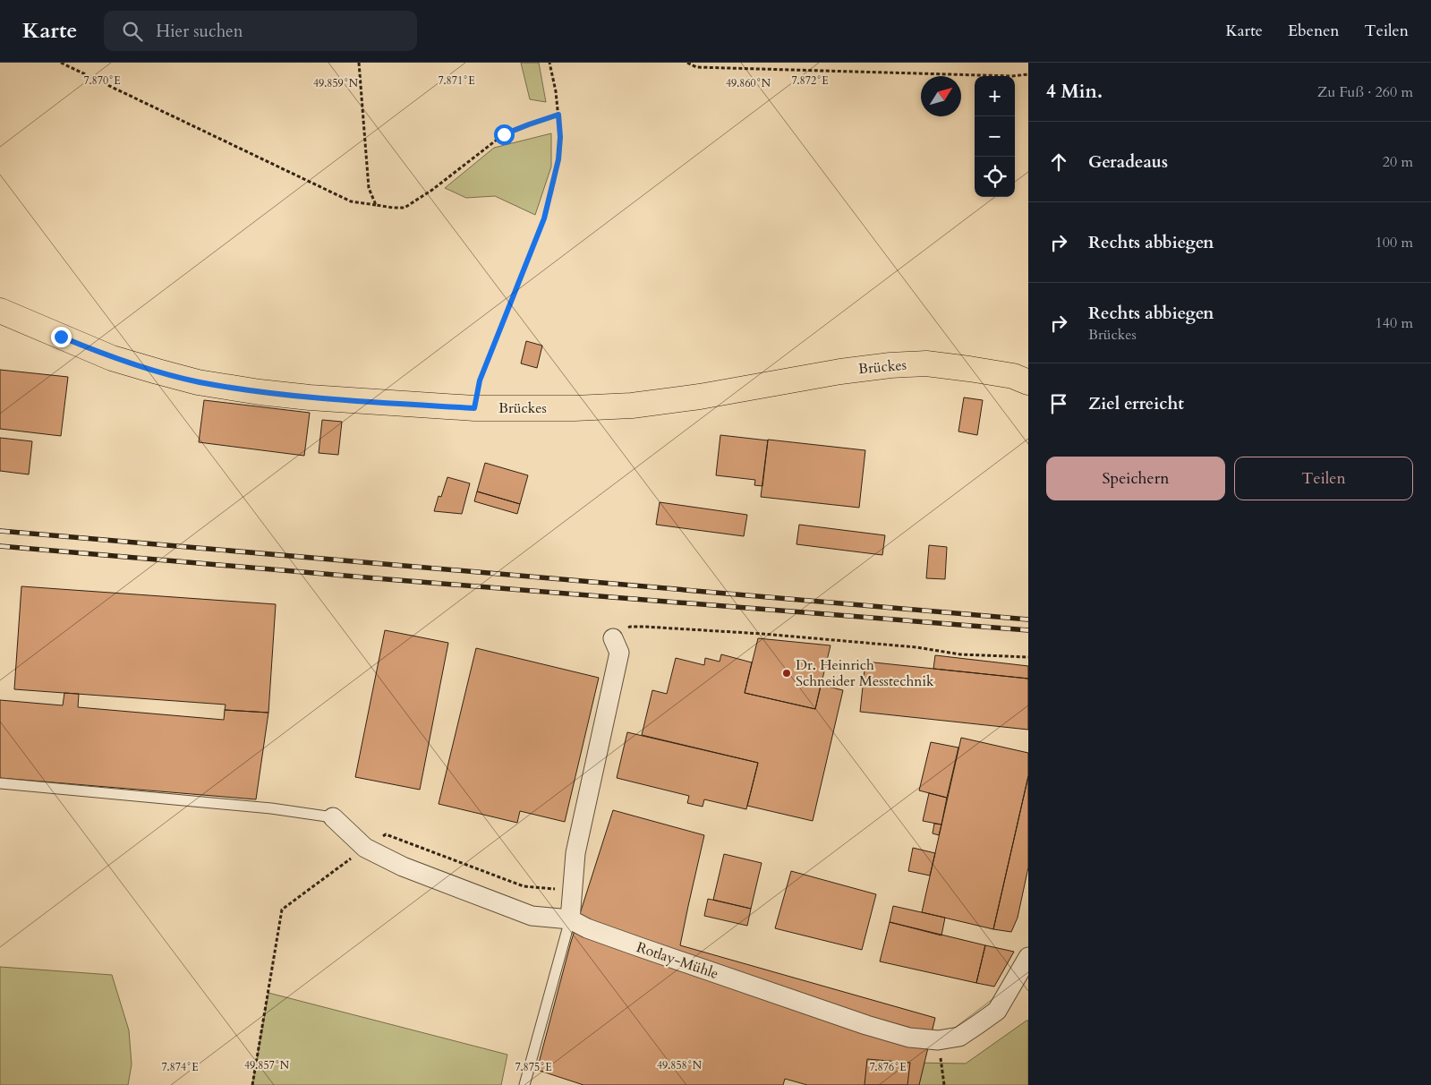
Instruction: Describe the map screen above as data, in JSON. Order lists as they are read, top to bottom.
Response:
{
  "streets": {
    "main road": ["Brückes"],
    "street": ["Rotlay-Mühle"]
  },
  "places": ["Dr. Heinrich Schneider Messtechnik"],
  "north": "top right",
  "page": {
    "header": "Karte",
    "search": "Hier suchen",
    "nav": ["Karte", "Ebenen", "Teilen"],
    "heading": ["4 Min.", "Zu Fuß · 260 m"],
    "map_buttons": ["+", "−"],
    "list": [
      ["Geradeaus", "20 m"],
      ["Rechts abbiegen", "100 m"],
      ["Rechts abbiegen", "Brückes", "140 m"],
      "Ziel erreicht"
    ],
    "buttons": ["Speichern", "Teilen"]
  },
  "coordinates": [
    "7.870°E",
    "7.871°E",
    "7.872°E",
    "49.859°N",
    "49.860°N",
    "49.857°N",
    "49.858°N",
    "7.874°E",
    "7.875°E",
    "7.876°E"
  ]
}
